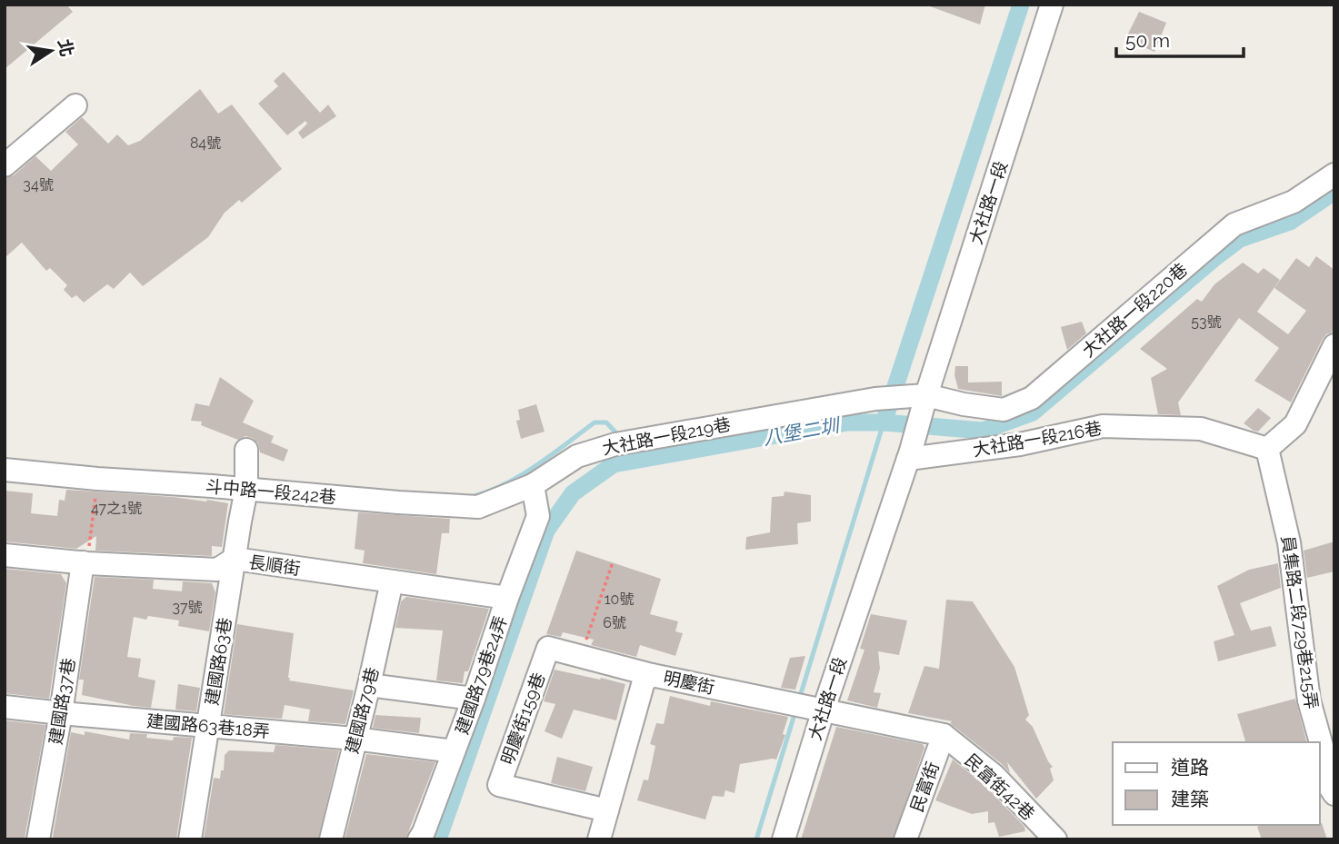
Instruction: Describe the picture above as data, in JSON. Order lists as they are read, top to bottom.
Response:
{
  "streets": {
    "street": [
      "大社路一段",
      "大社路一段220巷",
      "大社路一段219巷",
      "大社路一段216巷",
      "斗中路一段242巷",
      "長順街",
      "員集路二段729巷215弄",
      "建國路63巷",
      "建國路79巷24弄",
      "明慶街",
      "建國路37巷",
      "建國路79巷",
      "明慶街159巷",
      "建國路63巷18弄",
      "民富街",
      "民富街42巷"
    ]
  },
  "crossings": [
    ["大社路一段", "大社路一段220巷"],
    ["大社路一段", "大社路一段219巷"],
    ["大社路一段", "大社路一段216巷"],
    ["大社路一段", "明慶街"],
    ["大社路一段220巷", "大社路一段219巷"],
    ["大社路一段219巷", "斗中路一段242巷"],
    ["大社路一段216巷", "員集路二段729巷215弄"],
    ["斗中路一段242巷", "建國路63巷"],
    ["長順街", "建國路63巷"],
    ["長順街", "建國路79巷24弄"],
    ["長順街", "建國路37巷"],
    ["長順街", "建國路79巷"],
    ["建國路63巷", "建國路63巷18弄"],
    ["建國路79巷24弄", "建國路79巷"],
    ["建國路79巷24弄", "建國路63巷18弄"],
    ["明慶街", "明慶街159巷"],
    ["明慶街", "民富街"],
    ["明慶街", "民富街42巷"],
    ["建國路37巷", "建國路63巷18弄"],
    ["建國路79巷", "建國路63巷18弄"],
    ["民富街", "民富街42巷"]
  ],
  "water": ["八堡二圳"],
  "house_numbers": [
    "84號",
    "34號",
    "53號",
    "47之1號",
    "10號",
    "37號",
    "6號"
  ],
  "legend": ["道路", "建築"],
  "scale_bar": "50 m",
  "north": "right"
}
